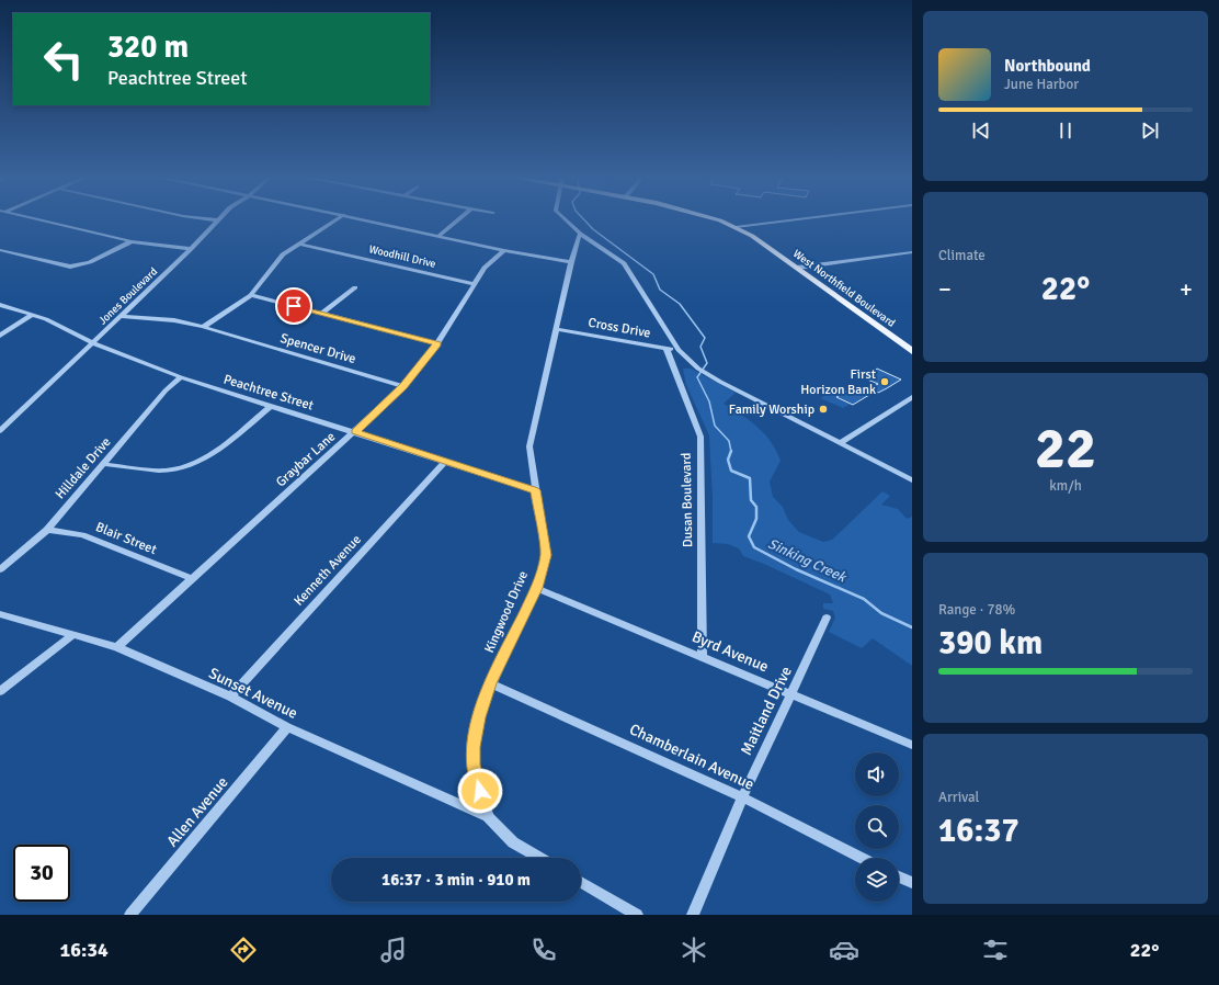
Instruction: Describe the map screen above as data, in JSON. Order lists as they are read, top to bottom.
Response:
{
  "streets": {
    "main road": ["West Northfield Boulevard"],
    "street": [
      "Woodhill Drive",
      "Jones Boulevard",
      "Cross Drive",
      "Spencer Drive",
      "Peachtree Street",
      "Graybar Lane",
      "Hilldale Drive",
      "Dusan Boulevard",
      "Blair Street",
      "Kenneth Avenue",
      "Kingwood Drive",
      "Byrd Avenue",
      "Sunset Avenue",
      "Maitland Drive",
      "Chamberlain Avenue",
      "Allen Avenue"
    ]
  },
  "crossings": [
    ["Woodhill Drive", "Graybar Lane"],
    ["Jones Boulevard", "Spencer Drive"],
    ["Jones Boulevard", "Peachtree Street"],
    ["Cross Drive", "Dusan Boulevard"],
    ["Cross Drive", "Kingwood Drive"],
    ["Spencer Drive", "Graybar Lane"],
    ["Peachtree Street", "Graybar Lane"],
    ["Peachtree Street", "Hilldale Drive"],
    ["Peachtree Street", "Kenneth Avenue"],
    ["Peachtree Street", "Kingwood Drive"],
    ["Graybar Lane", "Blair Street"],
    ["Graybar Lane", "Sunset Avenue"],
    ["Hilldale Drive", "Blair Street"],
    ["Dusan Boulevard", "Byrd Avenue"],
    ["Kenneth Avenue", "Sunset Avenue"],
    ["Kingwood Drive", "Byrd Avenue"],
    ["Kingwood Drive", "Sunset Avenue"],
    ["Kingwood Drive", "Chamberlain Avenue"],
    ["Byrd Avenue", "Maitland Drive"],
    ["Sunset Avenue", "Allen Avenue"],
    ["Maitland Drive", "Chamberlain Avenue"]
  ],
  "water": ["Sinking Creek"],
  "places": ["First Horizon Bank", "Family Worship"],
  "page": {
    "turn": ["320 m", "Peachtree Street"],
    "song": ["Northbound", "June Harbor"],
    "tile": [
      "Climate",
      ["22", "km/h"],
      ["Range · 78%", "390 km"],
      ["Arrival", "16:37"]
    ],
    "heat": ["−", "22°", "+"],
    "limit": "30",
    "trip": "16:37 · 3 min · 910 m",
    "tabs": ["16:34", "22°"]
  }
}
